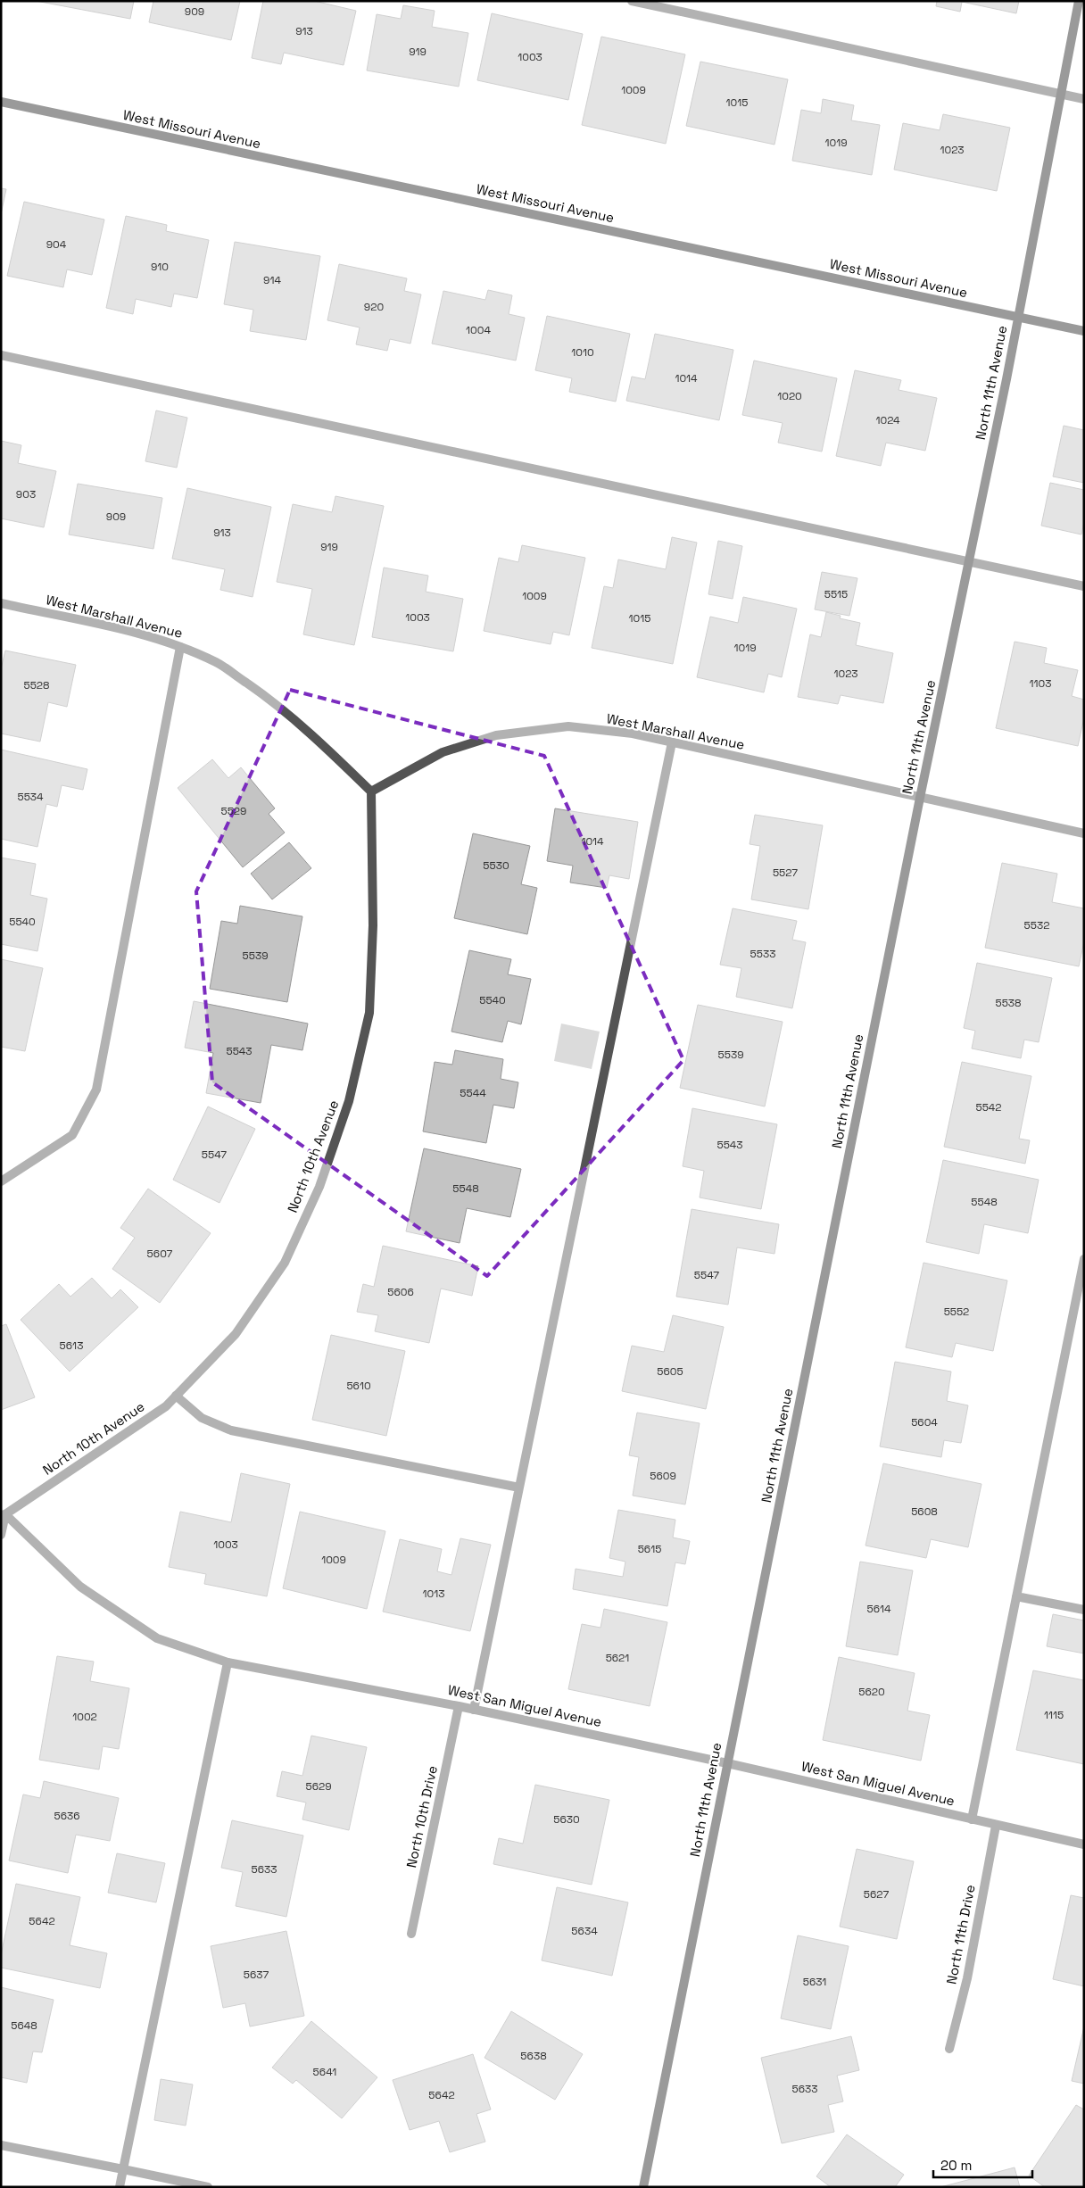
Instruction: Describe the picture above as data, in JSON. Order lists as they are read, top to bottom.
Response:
{
  "streets": {
    "street": [
      "West Missouri Avenue",
      "North 11th Avenue",
      "West Marshall Avenue",
      "North 10th Avenue",
      "West San Miguel Avenue",
      "North 10th Drive",
      "North 11th Drive"
    ]
  },
  "crossings": [
    ["West Missouri Avenue", "North 11th Avenue"],
    ["North 11th Avenue", "West Marshall Avenue"],
    ["North 11th Avenue", "West San Miguel Avenue"],
    ["West Marshall Avenue", "North 10th Avenue"],
    ["North 10th Avenue", "West San Miguel Avenue"],
    ["West San Miguel Avenue", "North 10th Drive"],
    ["West San Miguel Avenue", "North 11th Drive"]
  ],
  "house_numbers": [
    "909",
    "913",
    "919",
    "1003",
    "1009",
    "1015",
    "1019",
    "1023",
    "904",
    "910",
    "914",
    "920",
    "1004",
    "1010",
    "1014",
    "1020",
    "1024",
    "903",
    "909",
    "913",
    "919",
    "5515",
    "1009",
    "1003",
    "1015",
    "1019",
    "1023",
    "1103",
    "5528",
    "5534",
    "5529",
    "1014",
    "5530",
    "5527",
    "5540",
    "5532",
    "5533",
    "5539",
    "5540",
    "5538",
    "5543",
    "5539",
    "5544",
    "5542",
    "5543",
    "5547",
    "5548",
    "5548",
    "5607",
    "5547",
    "5606",
    "5552",
    "5613",
    "5605",
    "5610",
    "5604",
    "5609",
    "5608",
    "1003",
    "5615",
    "1009",
    "1013",
    "5614",
    "5621",
    "5620",
    "1115",
    "1002",
    "5629",
    "5636",
    "5630",
    "5633",
    "5627",
    "5642",
    "5634",
    "5637",
    "5631",
    "5648",
    "5638",
    "5641",
    "5633",
    "5642"
  ],
  "scale_bar": "20 m"
}
